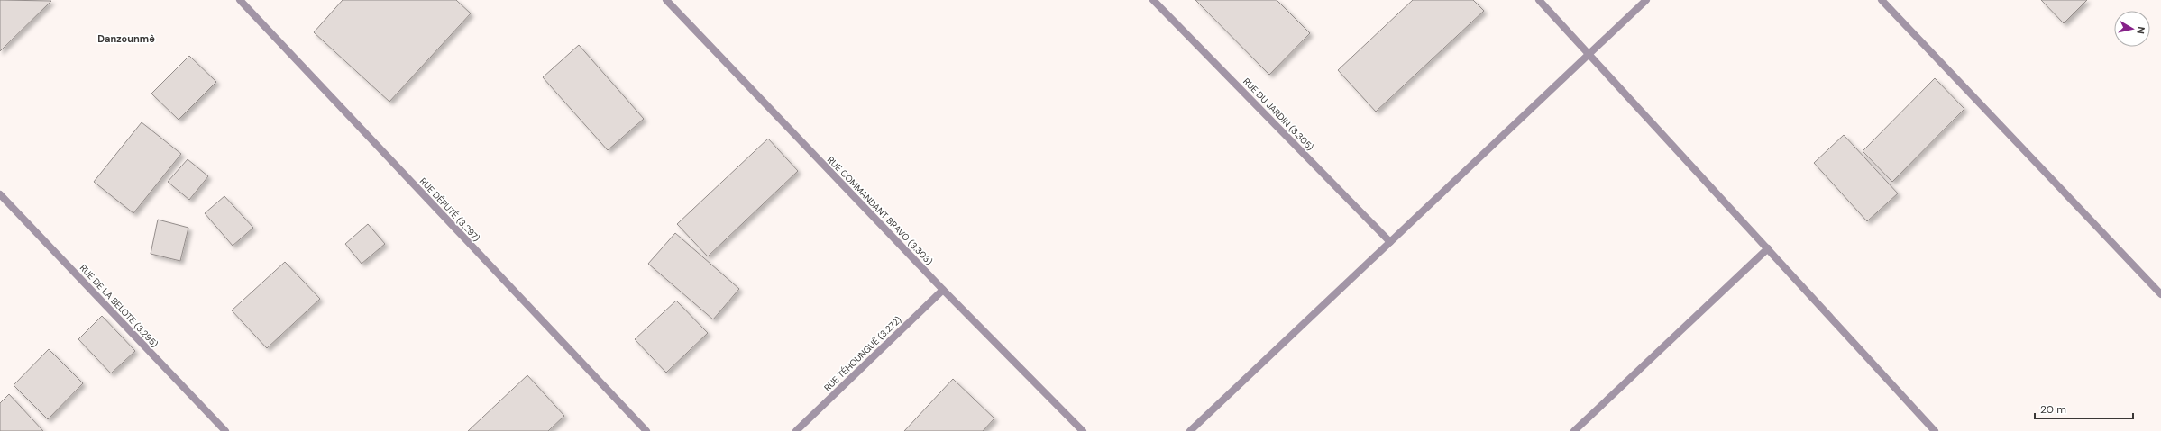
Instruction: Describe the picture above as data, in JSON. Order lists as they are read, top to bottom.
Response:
{
  "streets": {
    "street": [
      "RUE DU JARDIN (3.305)",
      "RUE DÉPUTÉ (3.297)",
      "RUE COMMANDANT BRAVO (3.303)",
      "RUE DE LA BELOTE (3.295)",
      "RUE TÉHOUNGUÉ (3.272)"
    ]
  },
  "crossings": [
    ["RUE COMMANDANT BRAVO (3.303)", "RUE TÉHOUNGUÉ (3.272)"]
  ],
  "districts": ["Danzounmè"],
  "scale_bar": "20 m",
  "north": "right"
}
